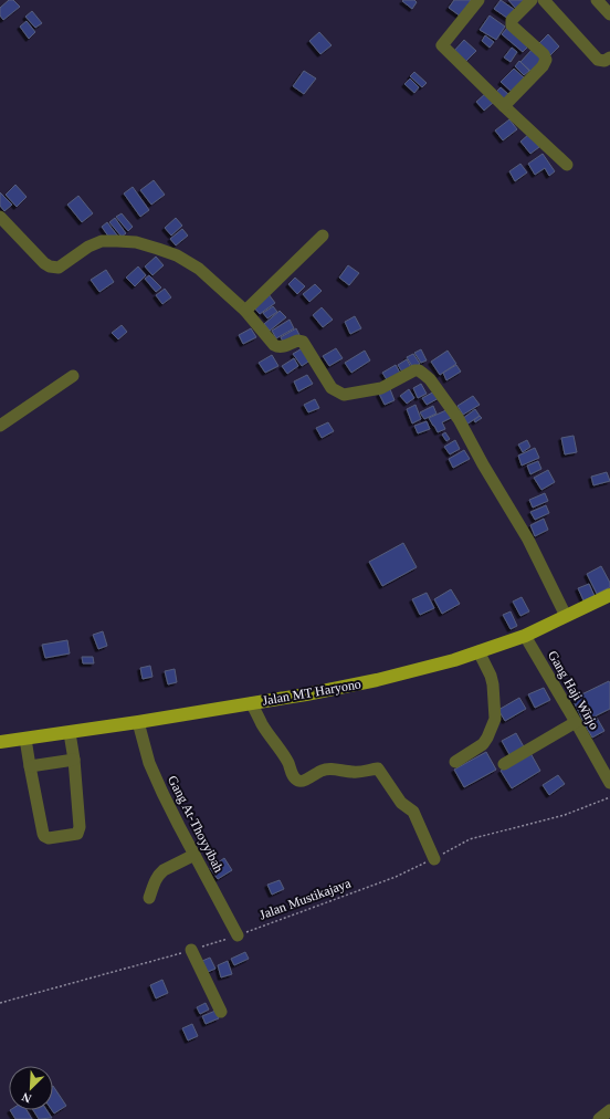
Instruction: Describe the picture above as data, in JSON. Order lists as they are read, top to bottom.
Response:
{
  "streets": {
    "main road": ["Jalan MT Haryono"],
    "street": ["Gang Haji Wirjo", "Gang At-Thoyyibah"],
    "path": ["Jalan Mustikajaya"]
  },
  "crossings": [
    ["Gang Haji Wirjo", "Jalan MT Haryono"],
    ["Jalan MT Haryono", "Gang At-Thoyyibah"],
    ["Gang At-Thoyyibah", "Jalan Mustikajaya"]
  ],
  "north": "bottom left"
}
